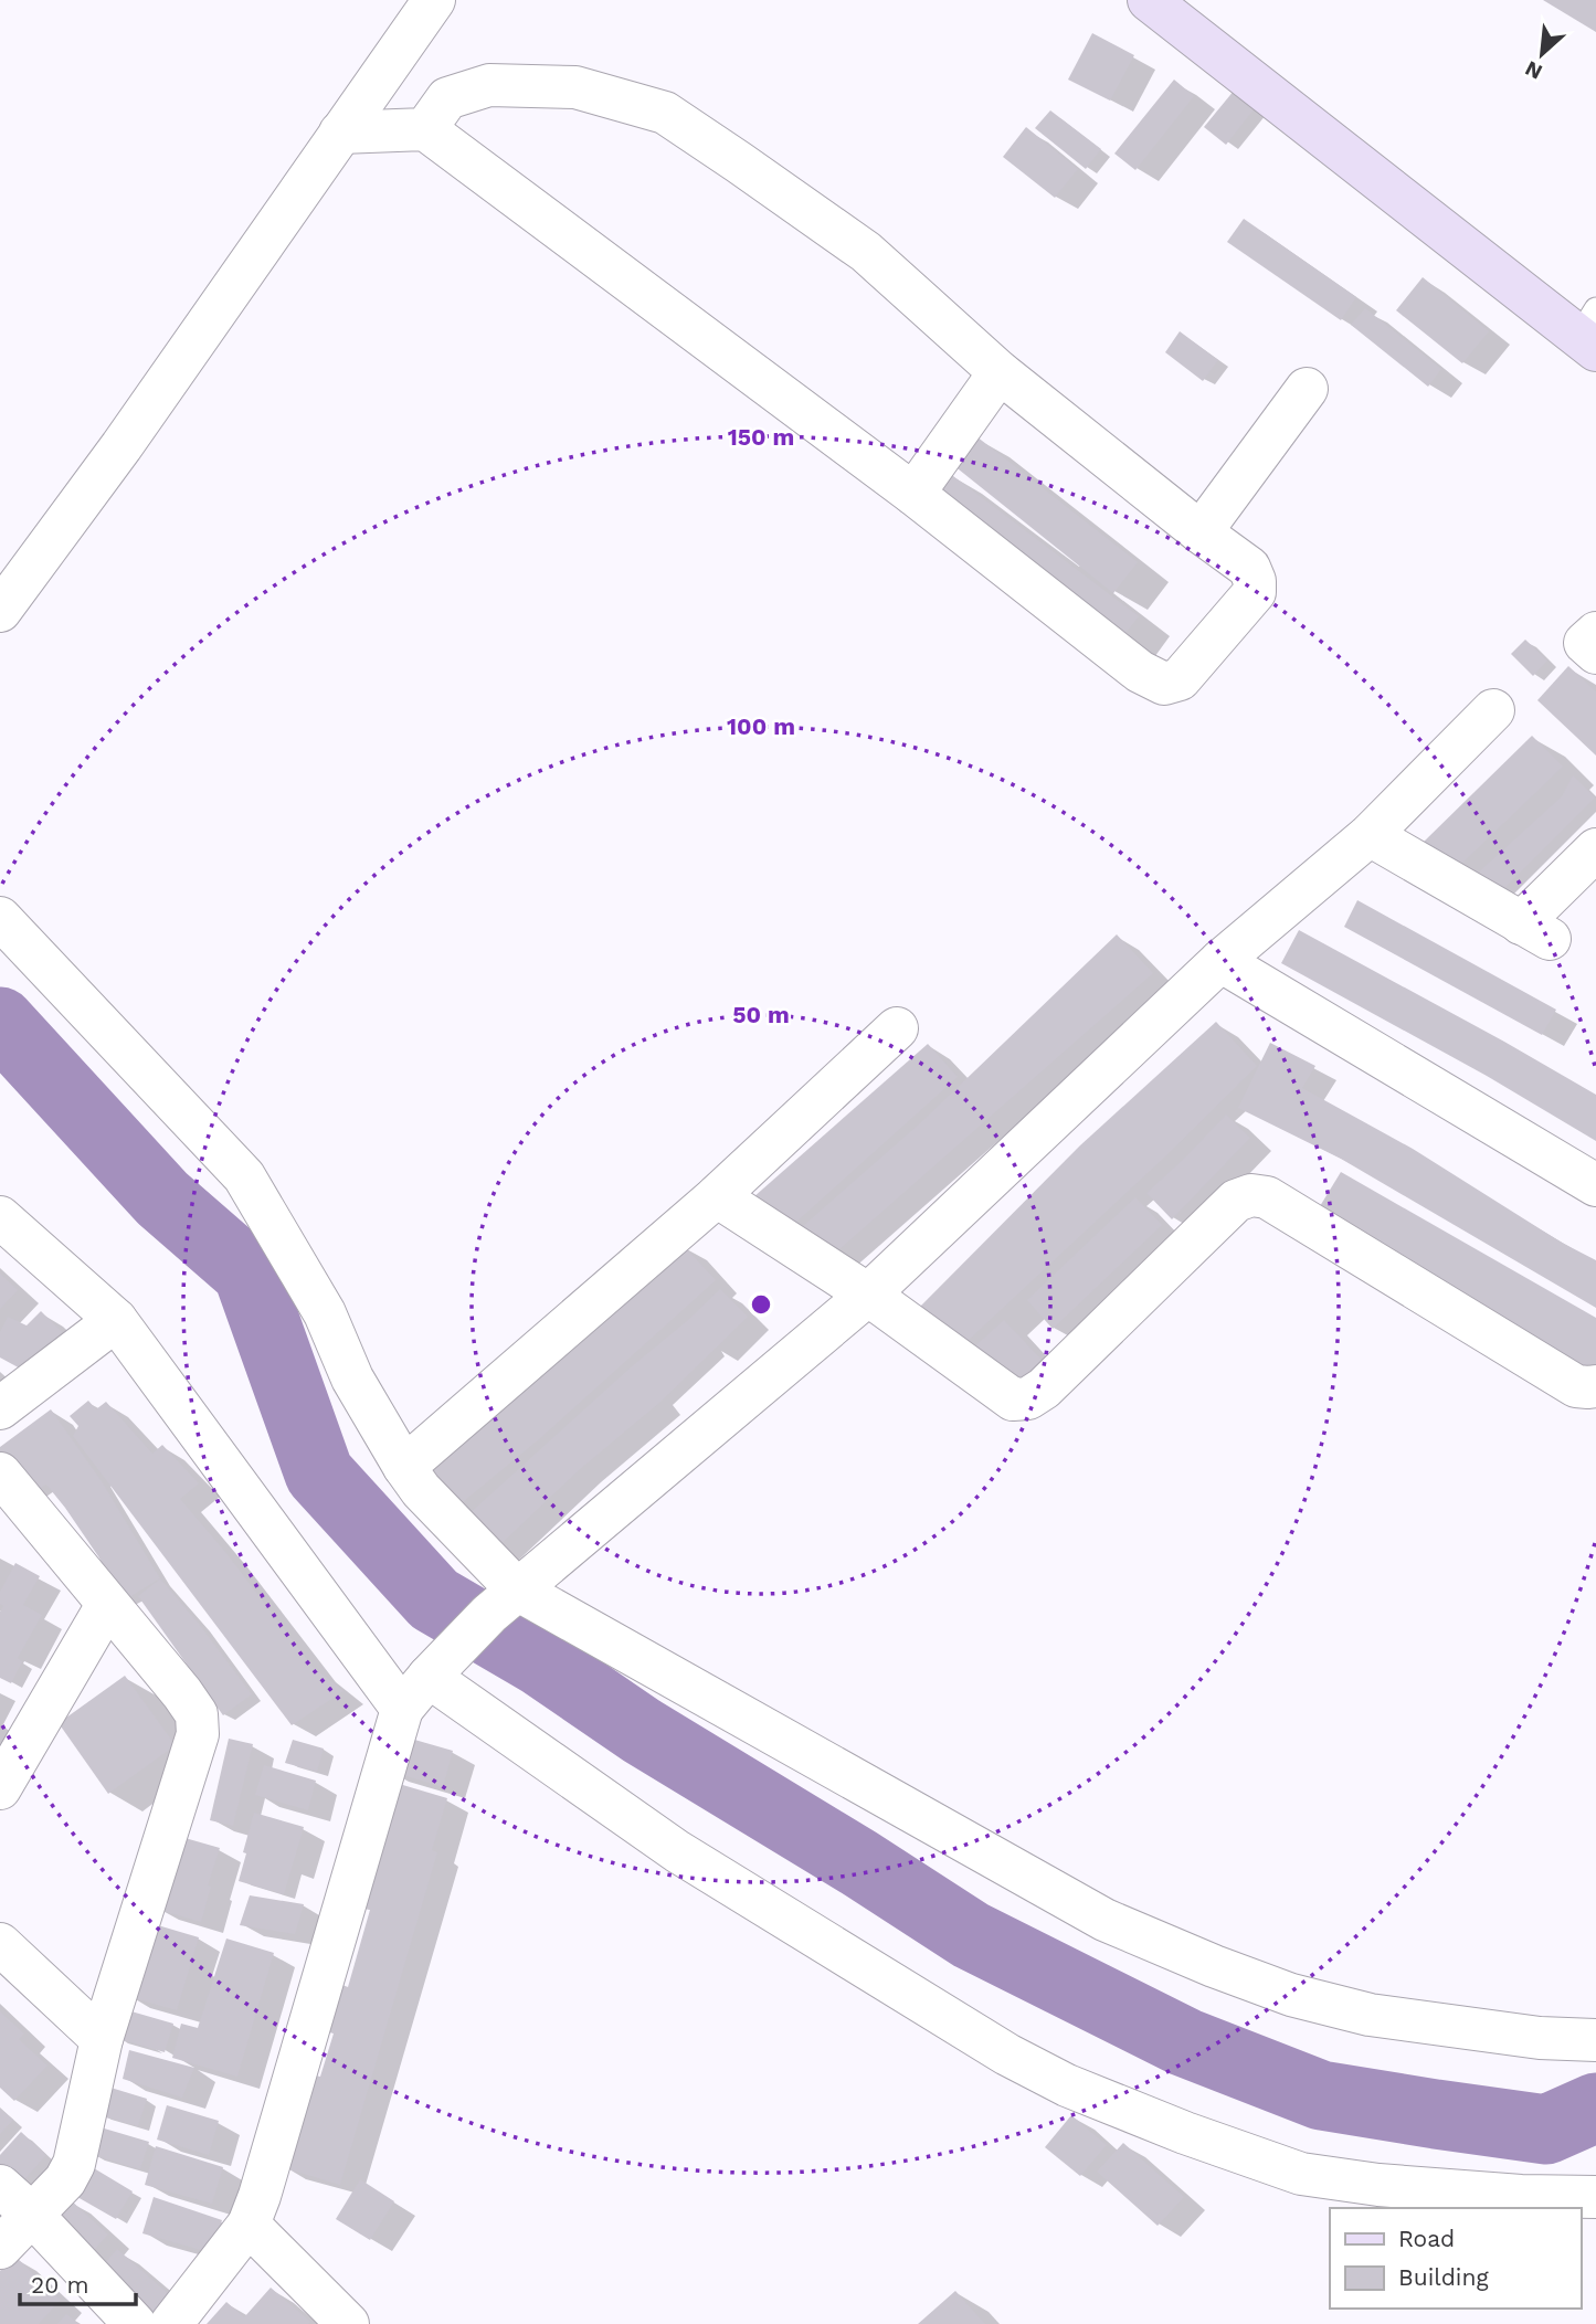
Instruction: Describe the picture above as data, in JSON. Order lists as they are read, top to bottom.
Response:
{
  "legend": ["Road", "Building"],
  "scale_bar": "20 m",
  "north": "bottom left",
  "rings": ["150 m", "100 m", "50 m"]
}
